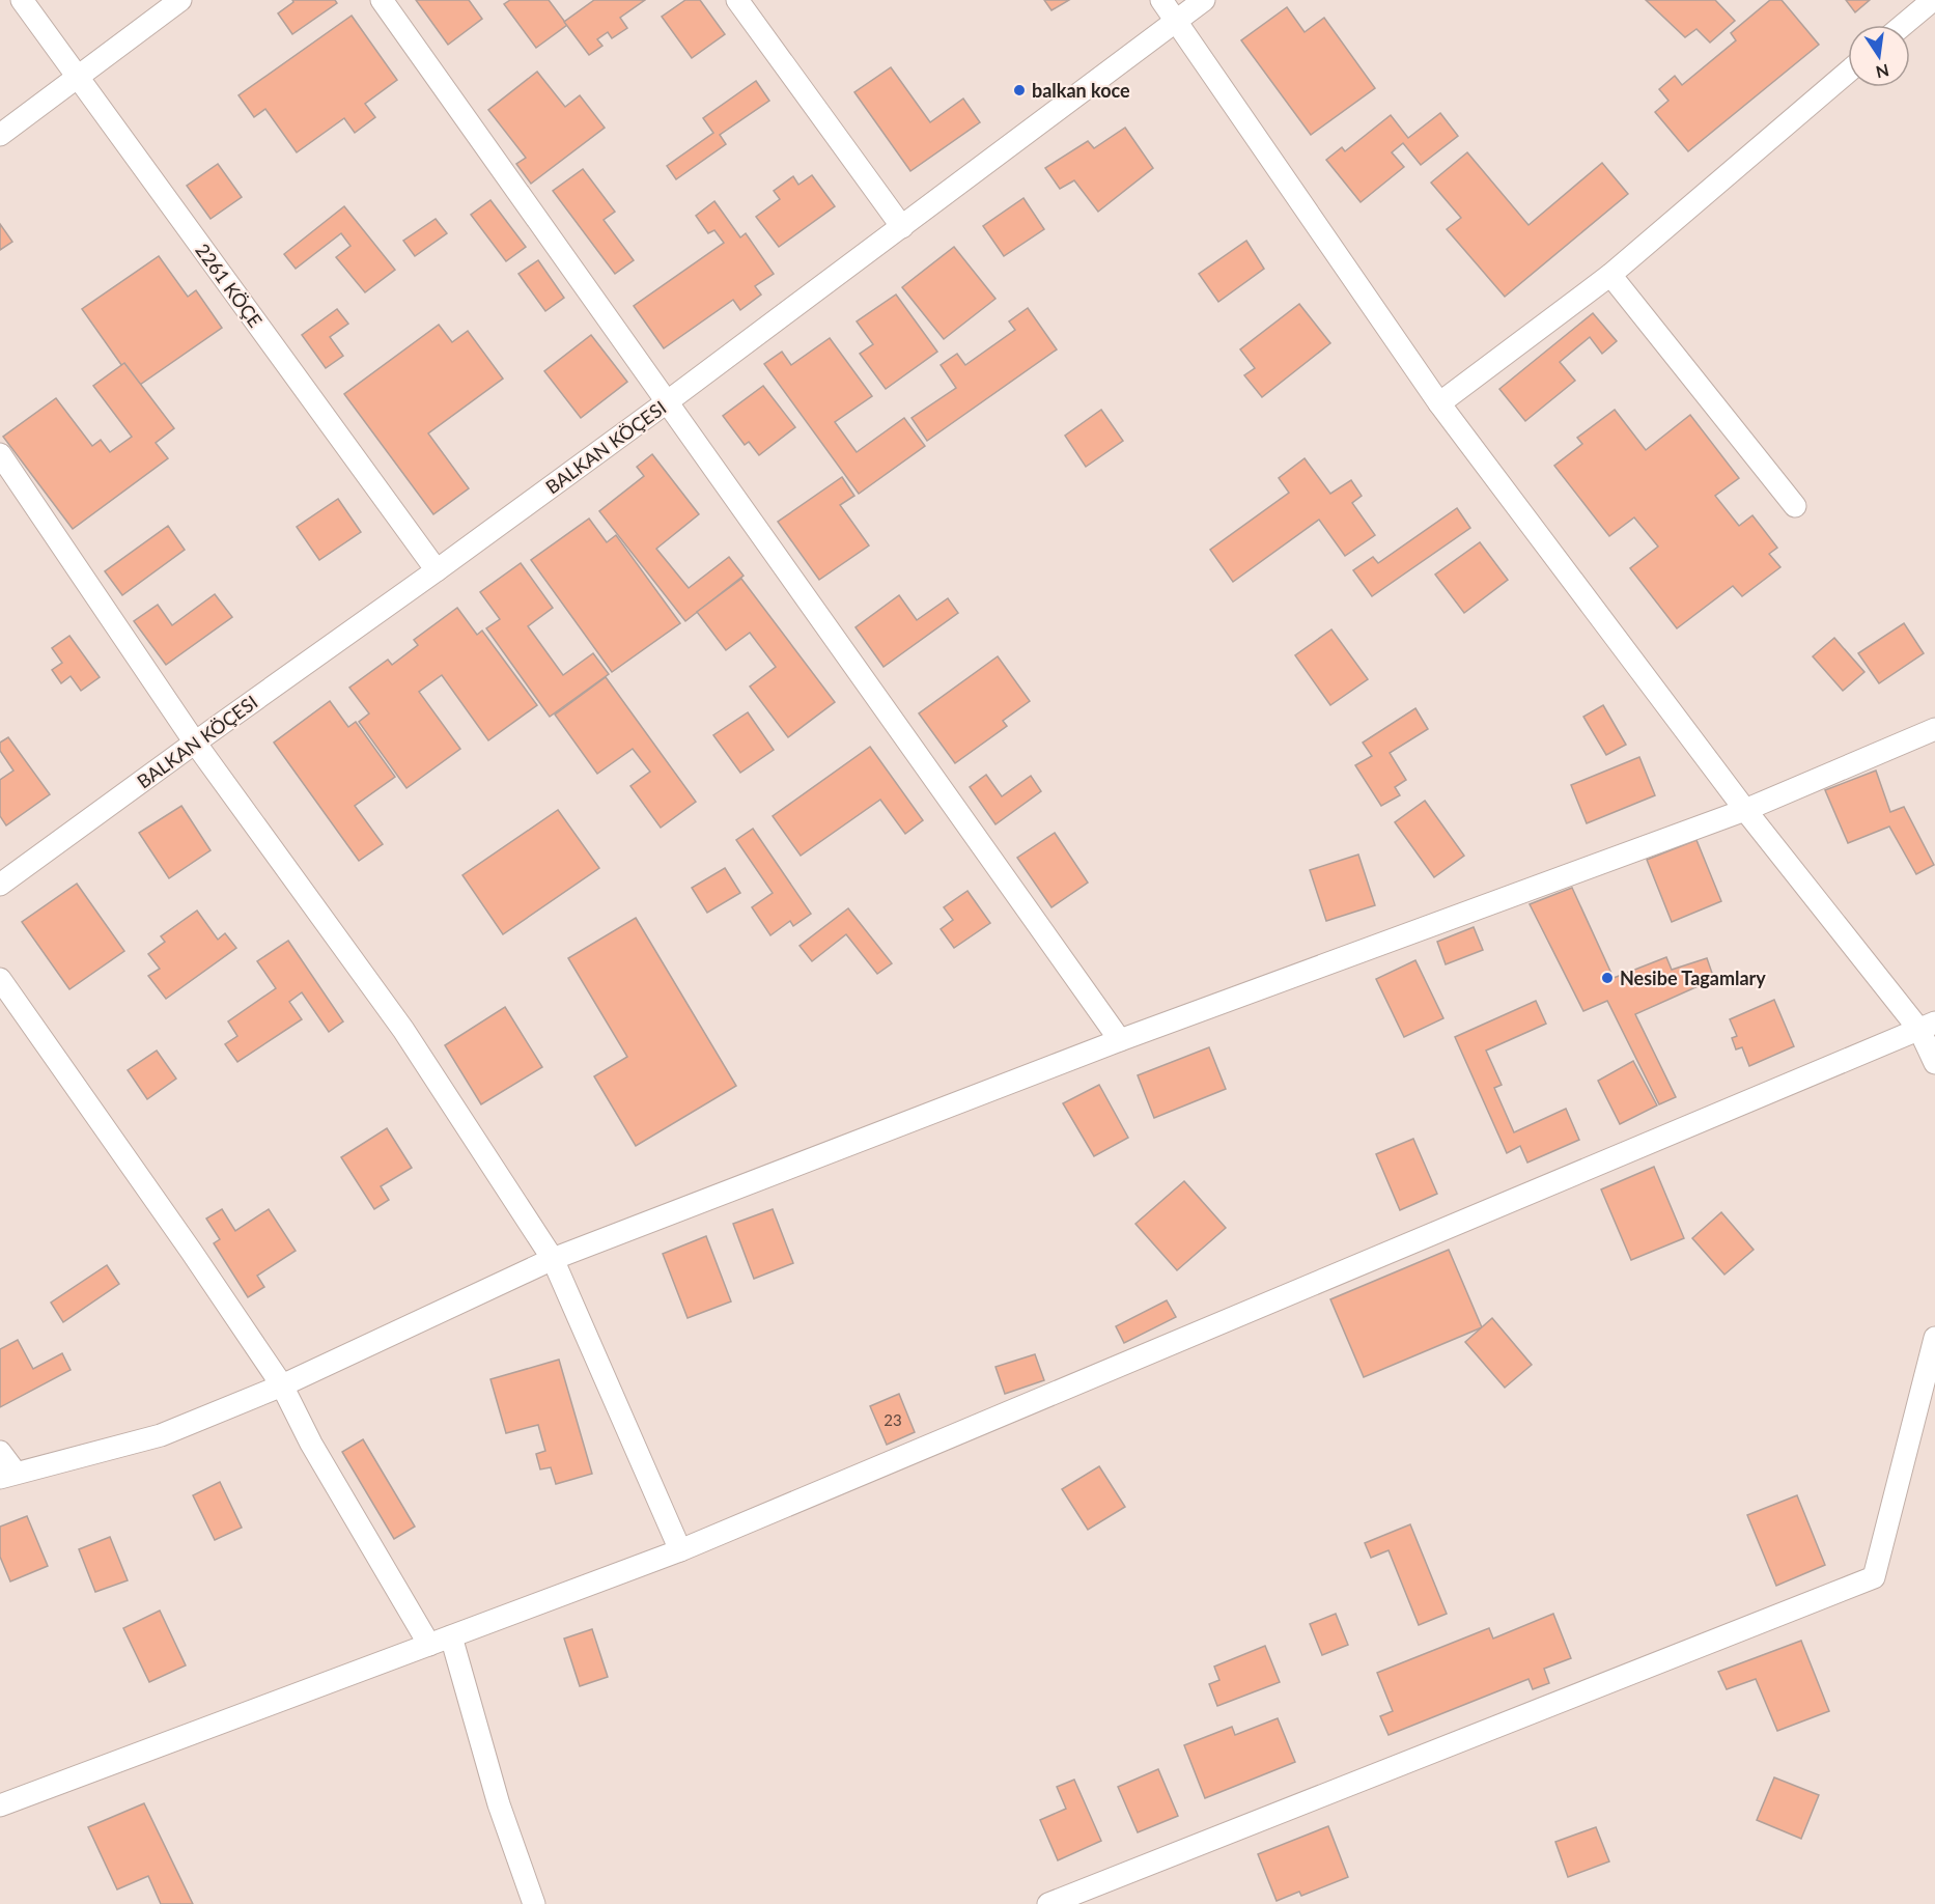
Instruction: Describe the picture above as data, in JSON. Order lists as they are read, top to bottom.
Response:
{
  "streets": {
    "street": ["2261 KÖÇE", "BALKAN KÖÇESI"]
  },
  "crossings": [
    ["2261 KÖÇE", "BALKAN KÖÇESI"]
  ],
  "places": ["balkan koce", "Nesibe Tagamlary"],
  "house_numbers": ["23"],
  "north": "bottom"
}
